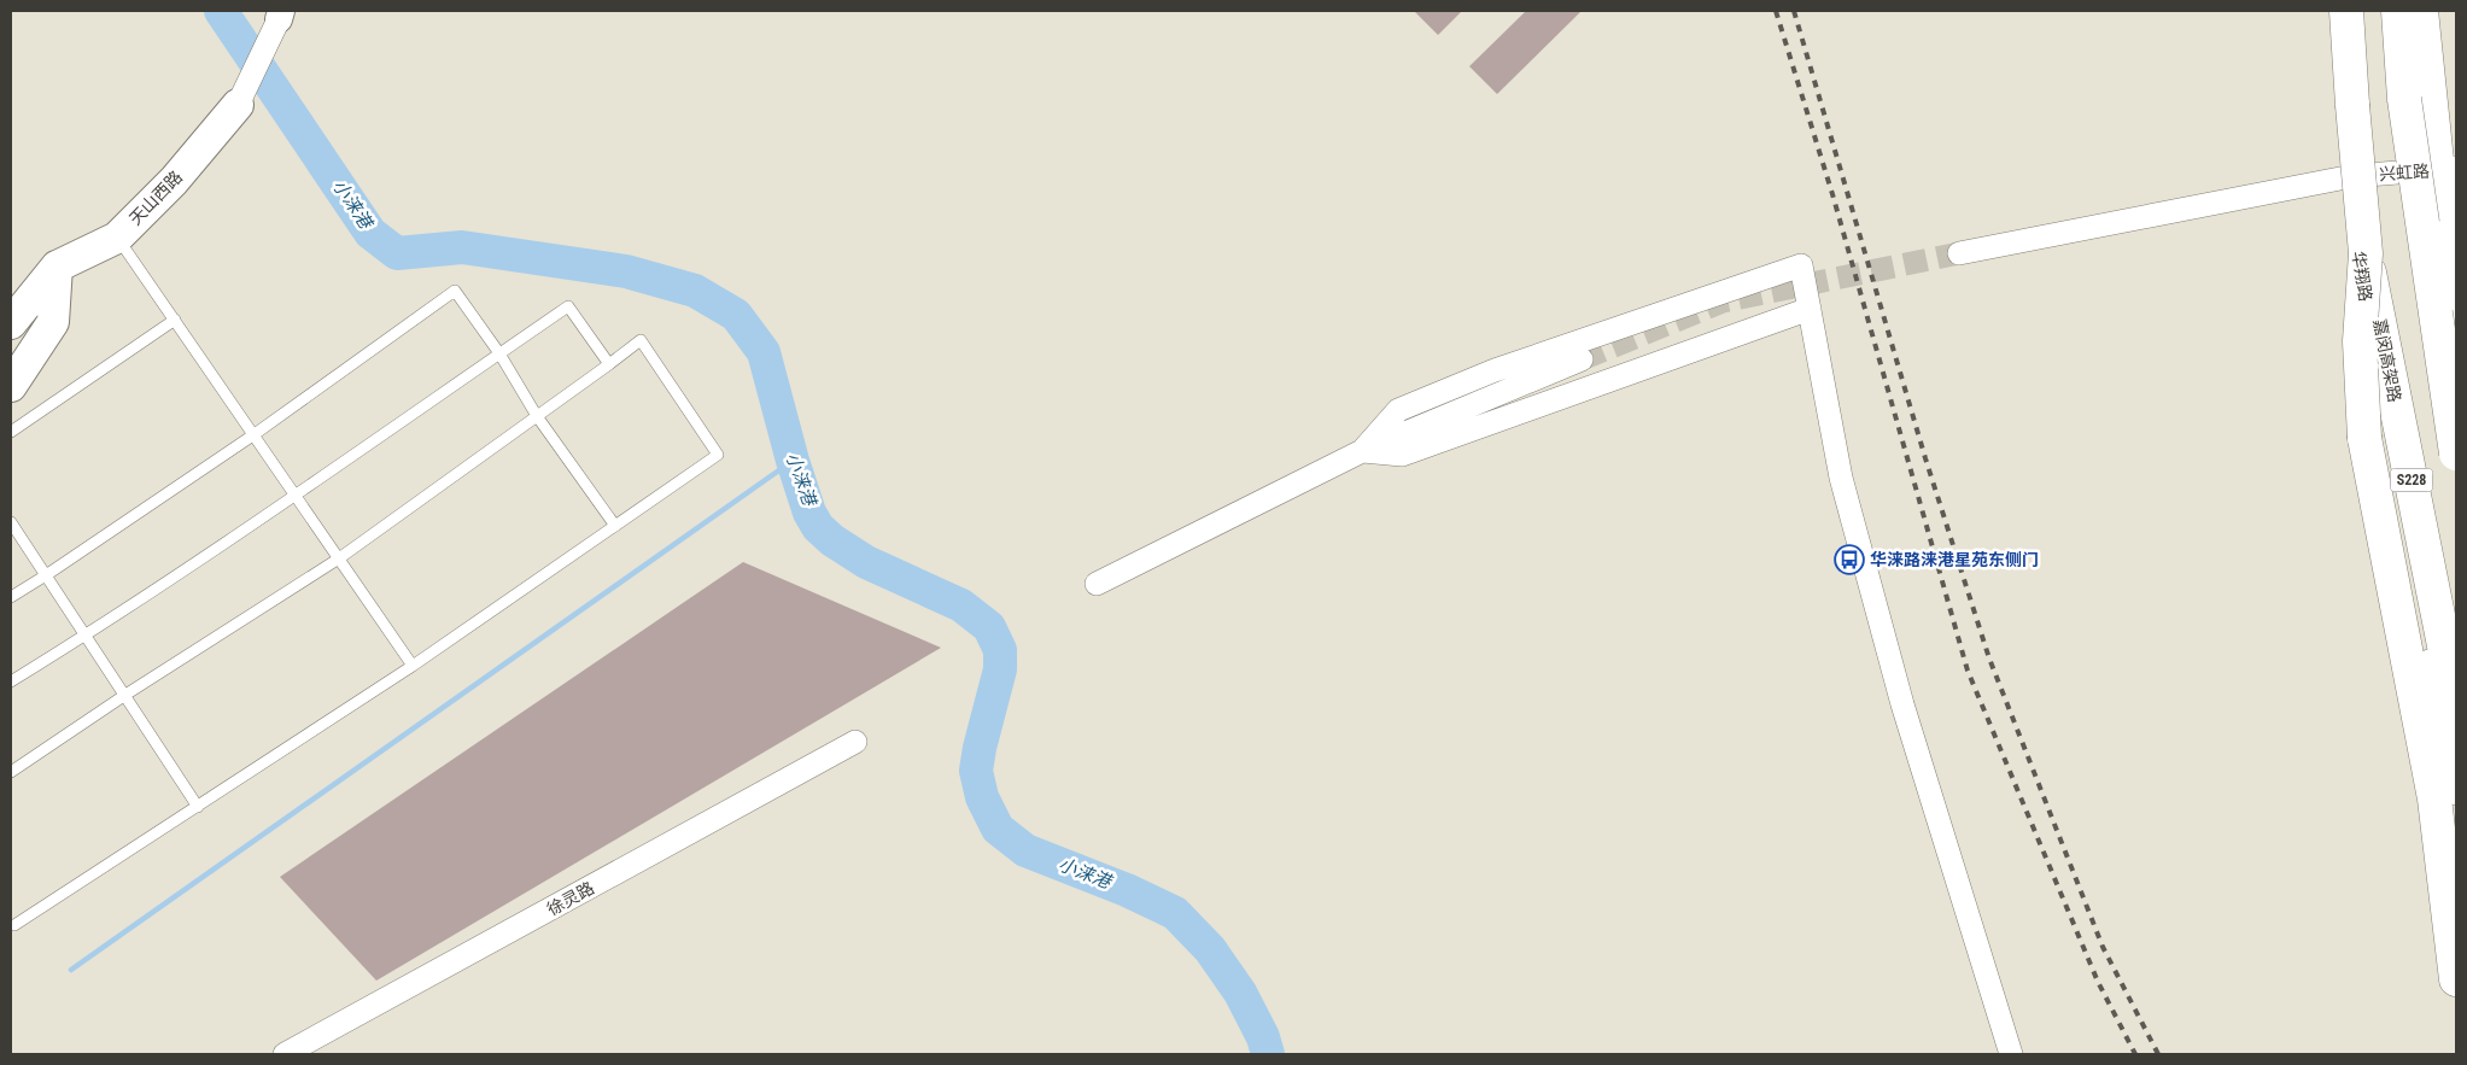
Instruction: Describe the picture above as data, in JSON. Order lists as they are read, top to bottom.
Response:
{
  "streets": {
    "main road": [
      "天山西路",
      "华翔路",
      "嘉闵高架路",
      "S228"
    ],
    "street": ["兴虹路", "徐灵路"]
  },
  "crossings": [
    ["兴虹路", "华翔路"]
  ],
  "water": ["小涞港"],
  "places": {
    "bus stop": ["华涞路涞港星苑东侧门"]
  }
}
